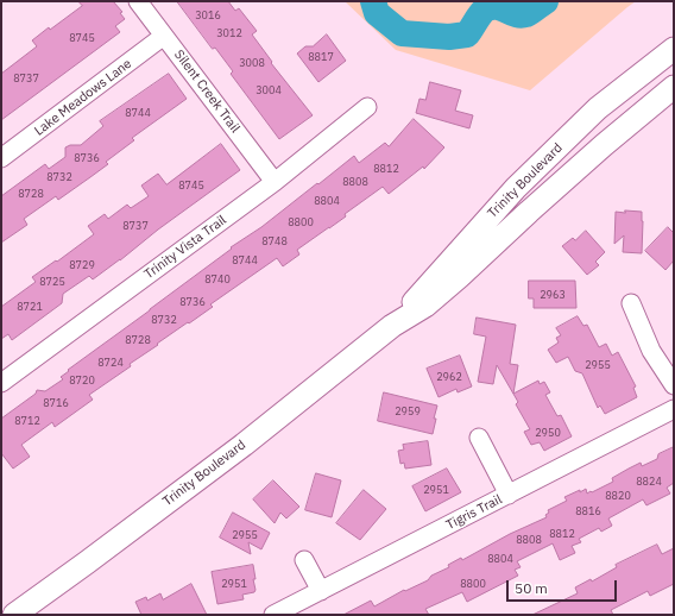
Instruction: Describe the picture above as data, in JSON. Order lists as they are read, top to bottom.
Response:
{
  "streets": {
    "main road": ["Trinity Boulevard"],
    "street": [
      "Silent Creek Trail",
      "Lake Meadows Lane",
      "Trinity Vista Trail",
      "Tigris Trail"
    ]
  },
  "crossings": [
    ["Silent Creek Trail", "Lake Meadows Lane"],
    ["Silent Creek Trail", "Trinity Vista Trail"]
  ],
  "house_numbers": [
    "3016",
    "3012",
    "8745",
    "8817",
    "3008",
    "8737",
    "3004",
    "8744",
    "8736",
    "8812",
    "8732",
    "8808",
    "8745",
    "8728",
    "8804",
    "8800",
    "8737",
    "8748",
    "8744",
    "8729",
    "8740",
    "8725",
    "2963",
    "8736",
    "8721",
    "8732",
    "8728",
    "8724",
    "2955",
    "2962",
    "8720",
    "8716",
    "2959",
    "8712",
    "2950",
    "8824",
    "2951",
    "8820",
    "8816",
    "8812",
    "2955",
    "8808",
    "8804",
    "2951",
    "8800"
  ],
  "scale_bar": "50 m"
}
